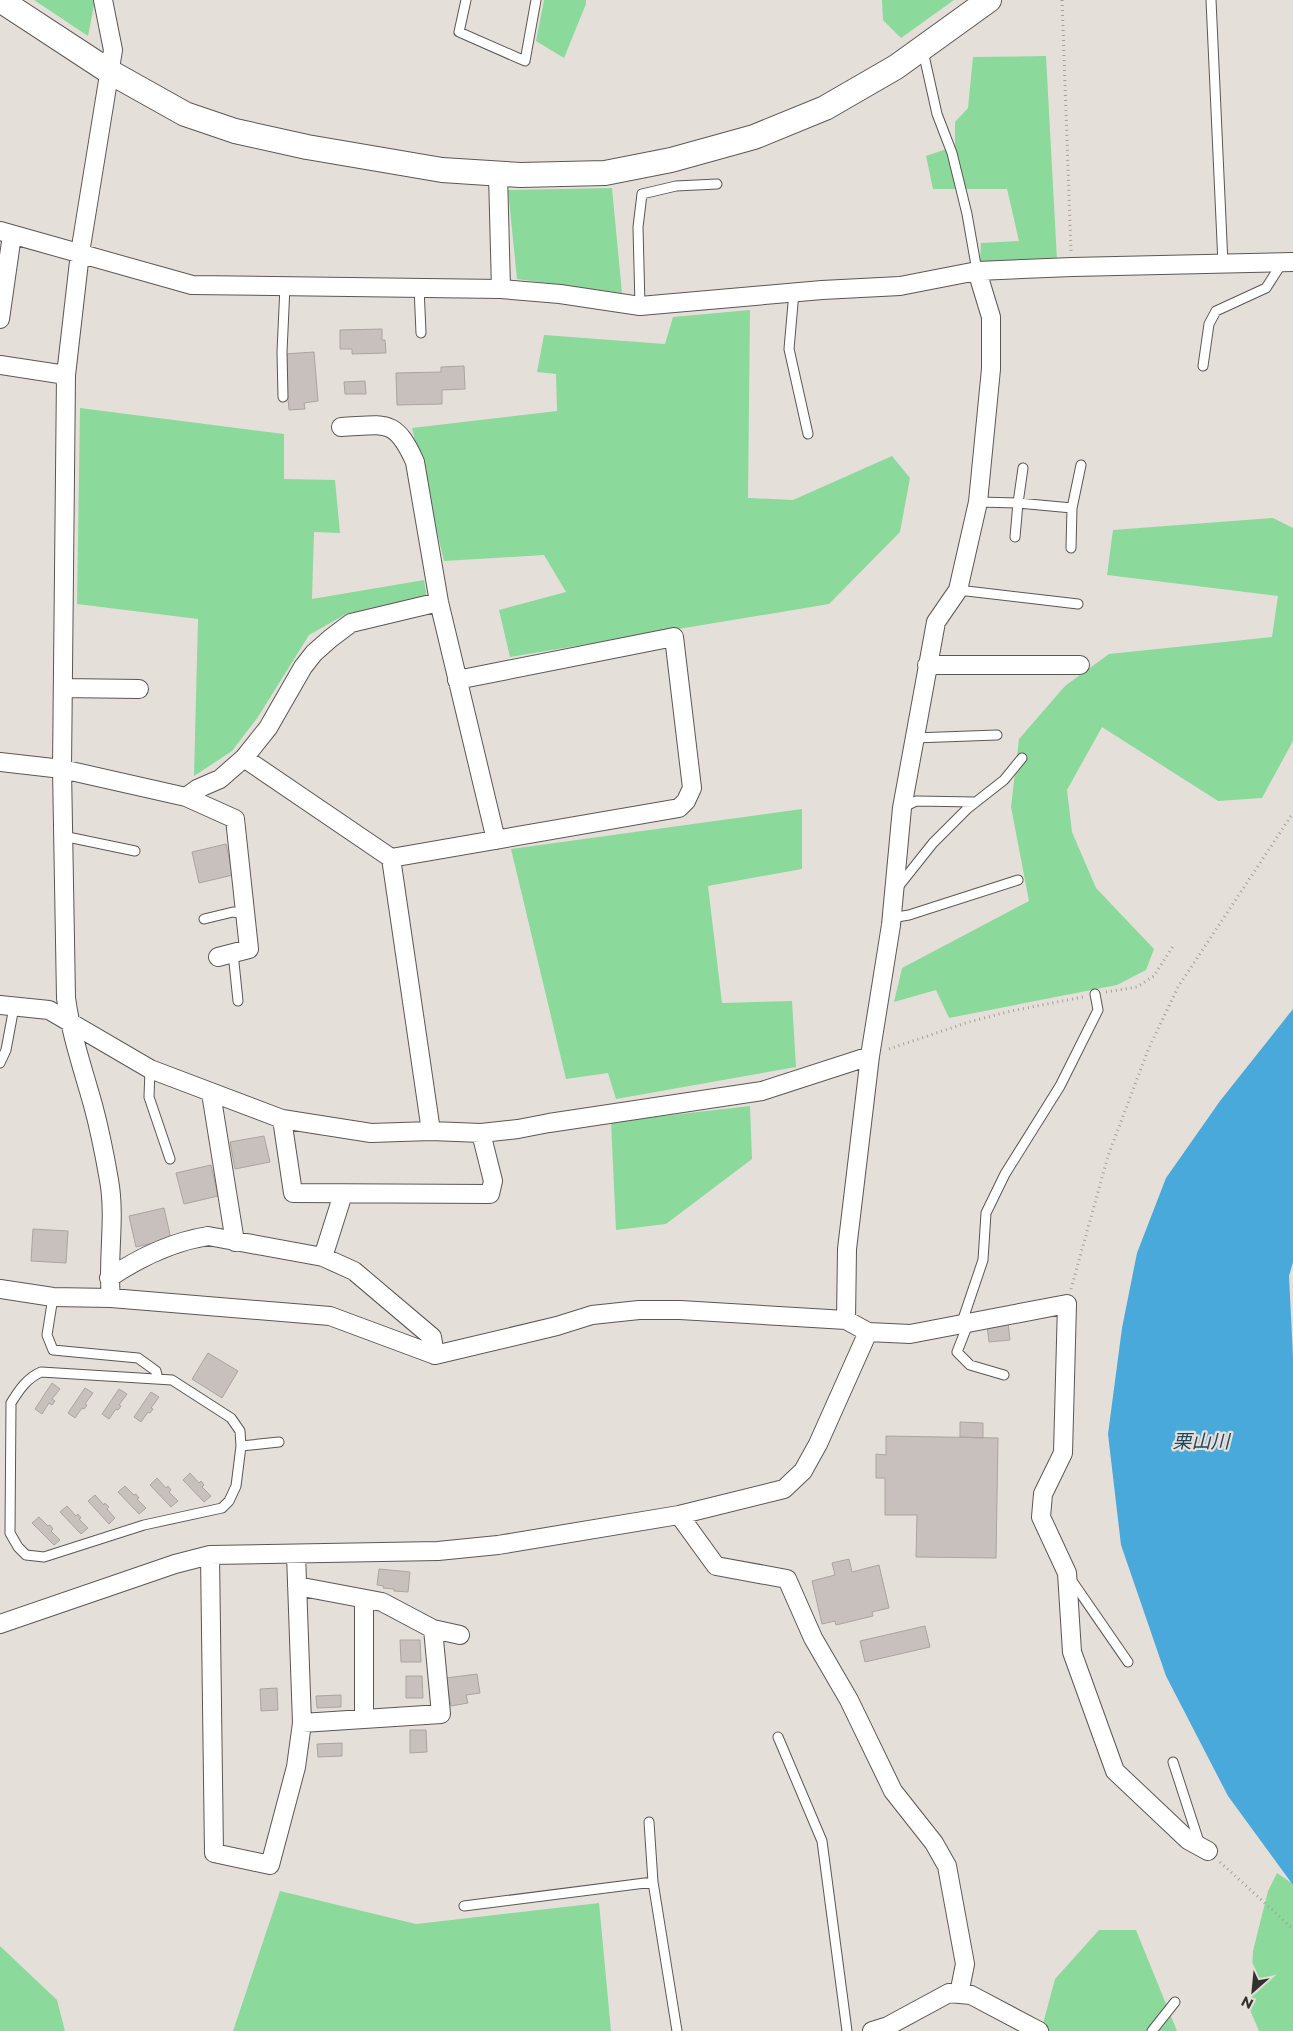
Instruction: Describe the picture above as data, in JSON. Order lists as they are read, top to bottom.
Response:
{
  "water": ["栗山川"],
  "north": "bottom left"
}
